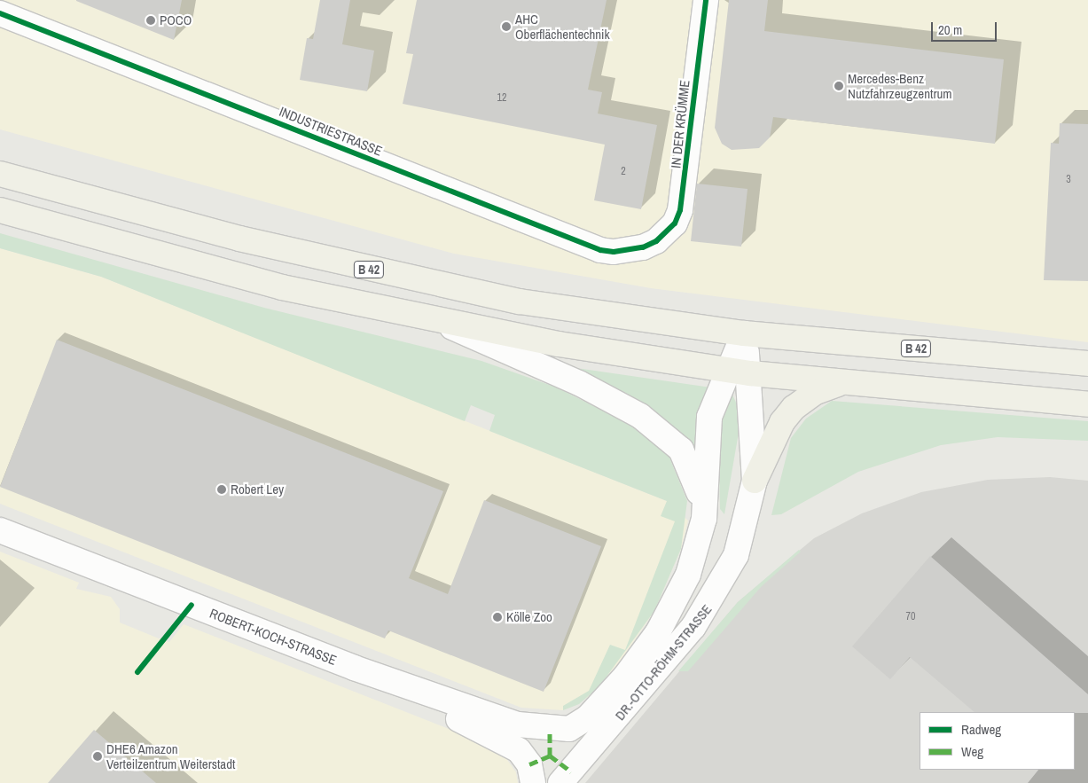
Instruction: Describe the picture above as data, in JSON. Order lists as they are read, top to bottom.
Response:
{
  "streets": {
    "main road": [
      "IN DER KRÜMME",
      "INDUSTRIESTRASSE",
      "B 42",
      "ROBERT-KOCH-STRASSE",
      "DR.-OTTO-RÖHM-STRASSE"
    ]
  },
  "crossings": [
    ["IN DER KRÜMME", "INDUSTRIESTRASSE"],
    ["B 42", "DR.-OTTO-RÖHM-STRASSE"],
    ["ROBERT-KOCH-STRASSE", "DR.-OTTO-RÖHM-STRASSE"]
  ],
  "places": [
    "POCO",
    "AHC Oberflächentechnik",
    "Mercedes-Benz Nutzfahrzeugzentrum",
    "Robert Ley",
    "Kölle Zoo",
    "DHE6 Amazon Verteilzentrum Weiterstadt"
  ],
  "house_numbers": [
    "12",
    "2",
    "3",
    "70"
  ],
  "legend": ["Radweg", "Weg"],
  "scale_bar": "20 m"
}
